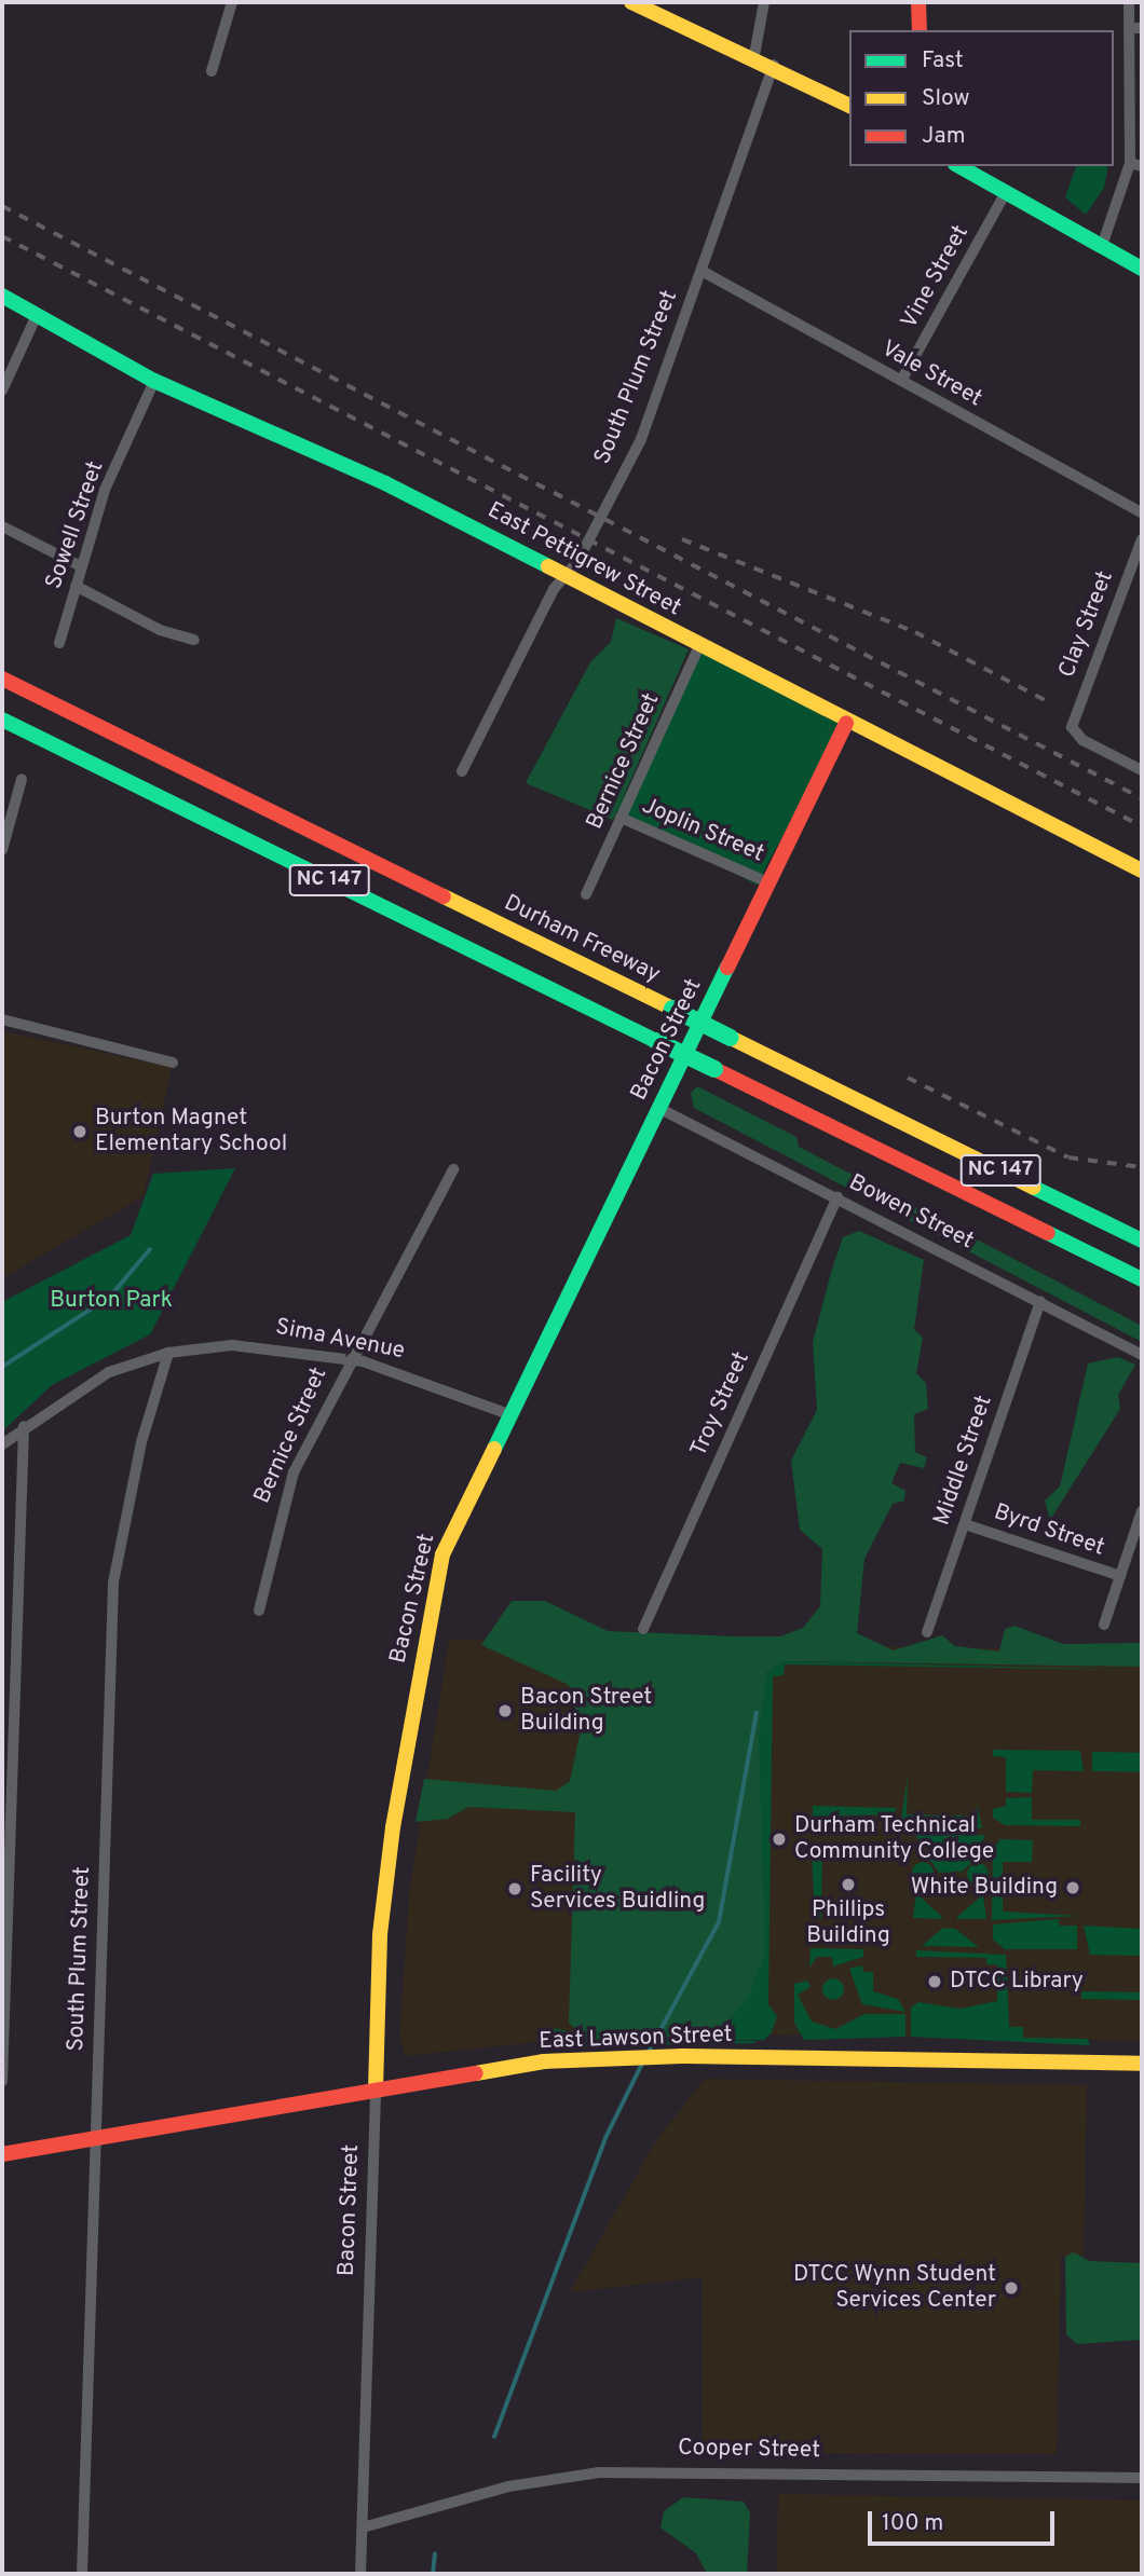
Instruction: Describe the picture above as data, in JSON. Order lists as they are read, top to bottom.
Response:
{
  "streets": {
    "main road": [
      "East Pettigrew Street",
      "NC 147",
      "Durham Freeway",
      "Bacon Street",
      "East Lawson Street"
    ],
    "street": [
      "Vine Street",
      "Vale Street",
      "South Plum Street",
      "Sowell Street",
      "Clay Street",
      "Bernice Street",
      "Joplin Street",
      "Bowen Street",
      "Sima Avenue",
      "Troy Street",
      "Middle Street",
      "Byrd Street",
      "Cooper Street"
    ]
  },
  "crossings": [
    ["Vine Street", "Vale Street"],
    ["Vale Street", "South Plum Street"],
    ["South Plum Street", "East Pettigrew Street"],
    ["South Plum Street", "Sima Avenue"],
    ["South Plum Street", "East Lawson Street"],
    ["Sowell Street", "East Pettigrew Street"],
    ["East Pettigrew Street", "Bernice Street"],
    ["East Pettigrew Street", "Bacon Street"],
    ["Bernice Street", "Joplin Street"],
    ["Bernice Street", "Sima Avenue"],
    ["Joplin Street", "Bacon Street"],
    ["Bacon Street", "Bowen Street"],
    ["Bacon Street", "Sima Avenue"],
    ["Bacon Street", "East Lawson Street"],
    ["Bacon Street", "Cooper Street"],
    ["Bowen Street", "Troy Street"],
    ["Bowen Street", "Middle Street"],
    ["Middle Street", "Byrd Street"]
  ],
  "parks": ["Burton Park"],
  "places": [
    "Burton Magnet Elementary School",
    "Bacon Street Building",
    "Durham Technical Community College",
    "Phillips Building",
    "White Building",
    "Facility Services Buidling",
    "DTCC Library",
    "DTCC Wynn Student Services Center"
  ],
  "legend": ["Fast", "Slow", "Jam"],
  "scale_bar": "100 m"
}
